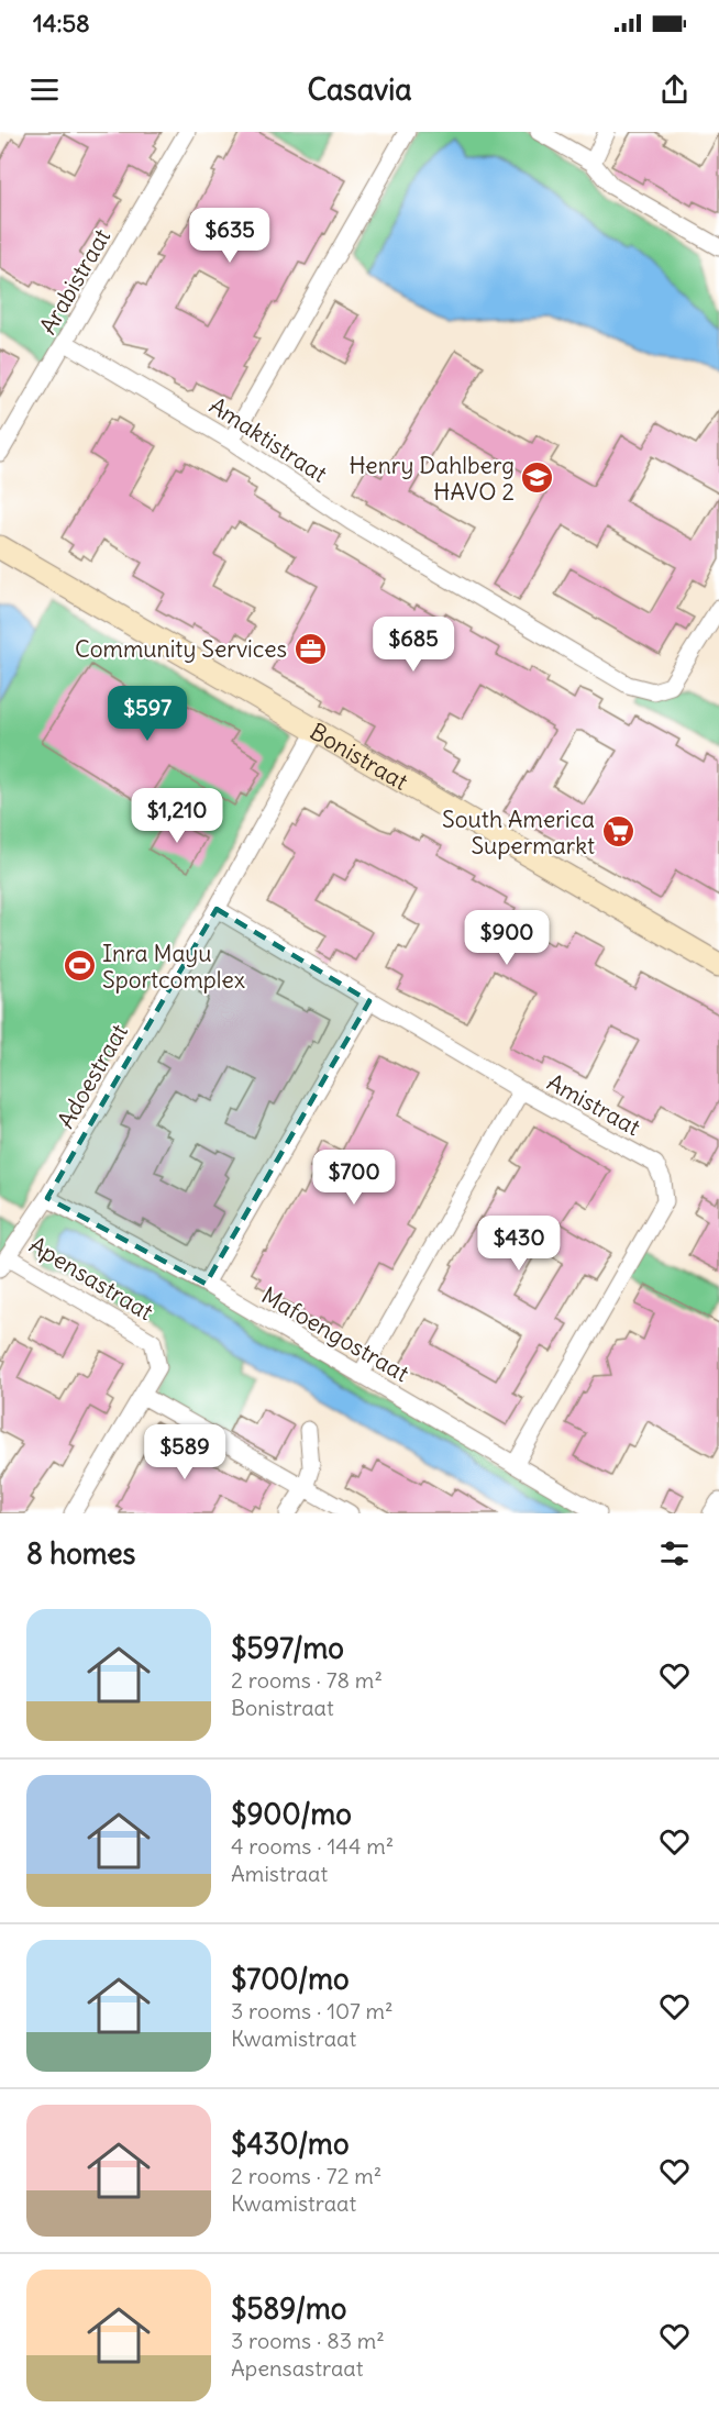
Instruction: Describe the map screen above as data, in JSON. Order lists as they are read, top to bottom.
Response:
{
  "streets": {
    "street": [
      "Arabistraat",
      "Amaktistraat",
      "Bonistraat",
      "Adoestraat",
      "Amistraat",
      "Apensastraat",
      "Mafoengostraat"
    ]
  },
  "crossings": [
    ["Arabistraat", "Amaktistraat"],
    ["Bonistraat", "Adoestraat"],
    ["Adoestraat", "Amistraat"],
    ["Adoestraat", "Apensastraat"],
    ["Adoestraat", "Mafoengostraat"],
    ["Amistraat", "Mafoengostraat"]
  ],
  "places": {
    "school or university": ["Henry Dahlberg HAVO 2"],
    "office": ["Community Services"],
    "supermarket": ["South America Supermarkt"],
    "sports": ["Inra Mayu Sportcomplex"]
  },
  "page": {
    "status": "14:58",
    "header": "Casavia",
    "price": [
      "$635",
      "$685",
      "$597",
      "$1,210",
      "$900",
      "$700",
      "$430",
      "$589"
    ],
    "heading": "8 homes",
    "list": [
      {
        "name": "$597/mo",
        "note": "2 rooms · 78 m² · Bonistraat"
      },
      {
        "name": "$900/mo",
        "note": "4 rooms · 144 m² · Amistraat"
      },
      {
        "name": "$700/mo",
        "note": "3 rooms · 107 m² · Kwamistraat"
      },
      {
        "name": "$430/mo",
        "note": "2 rooms · 72 m² · Kwamistraat"
      },
      {
        "name": "$589/mo",
        "note": "3 rooms · 83 m² · Apensastraat"
      }
    ]
  }
}
